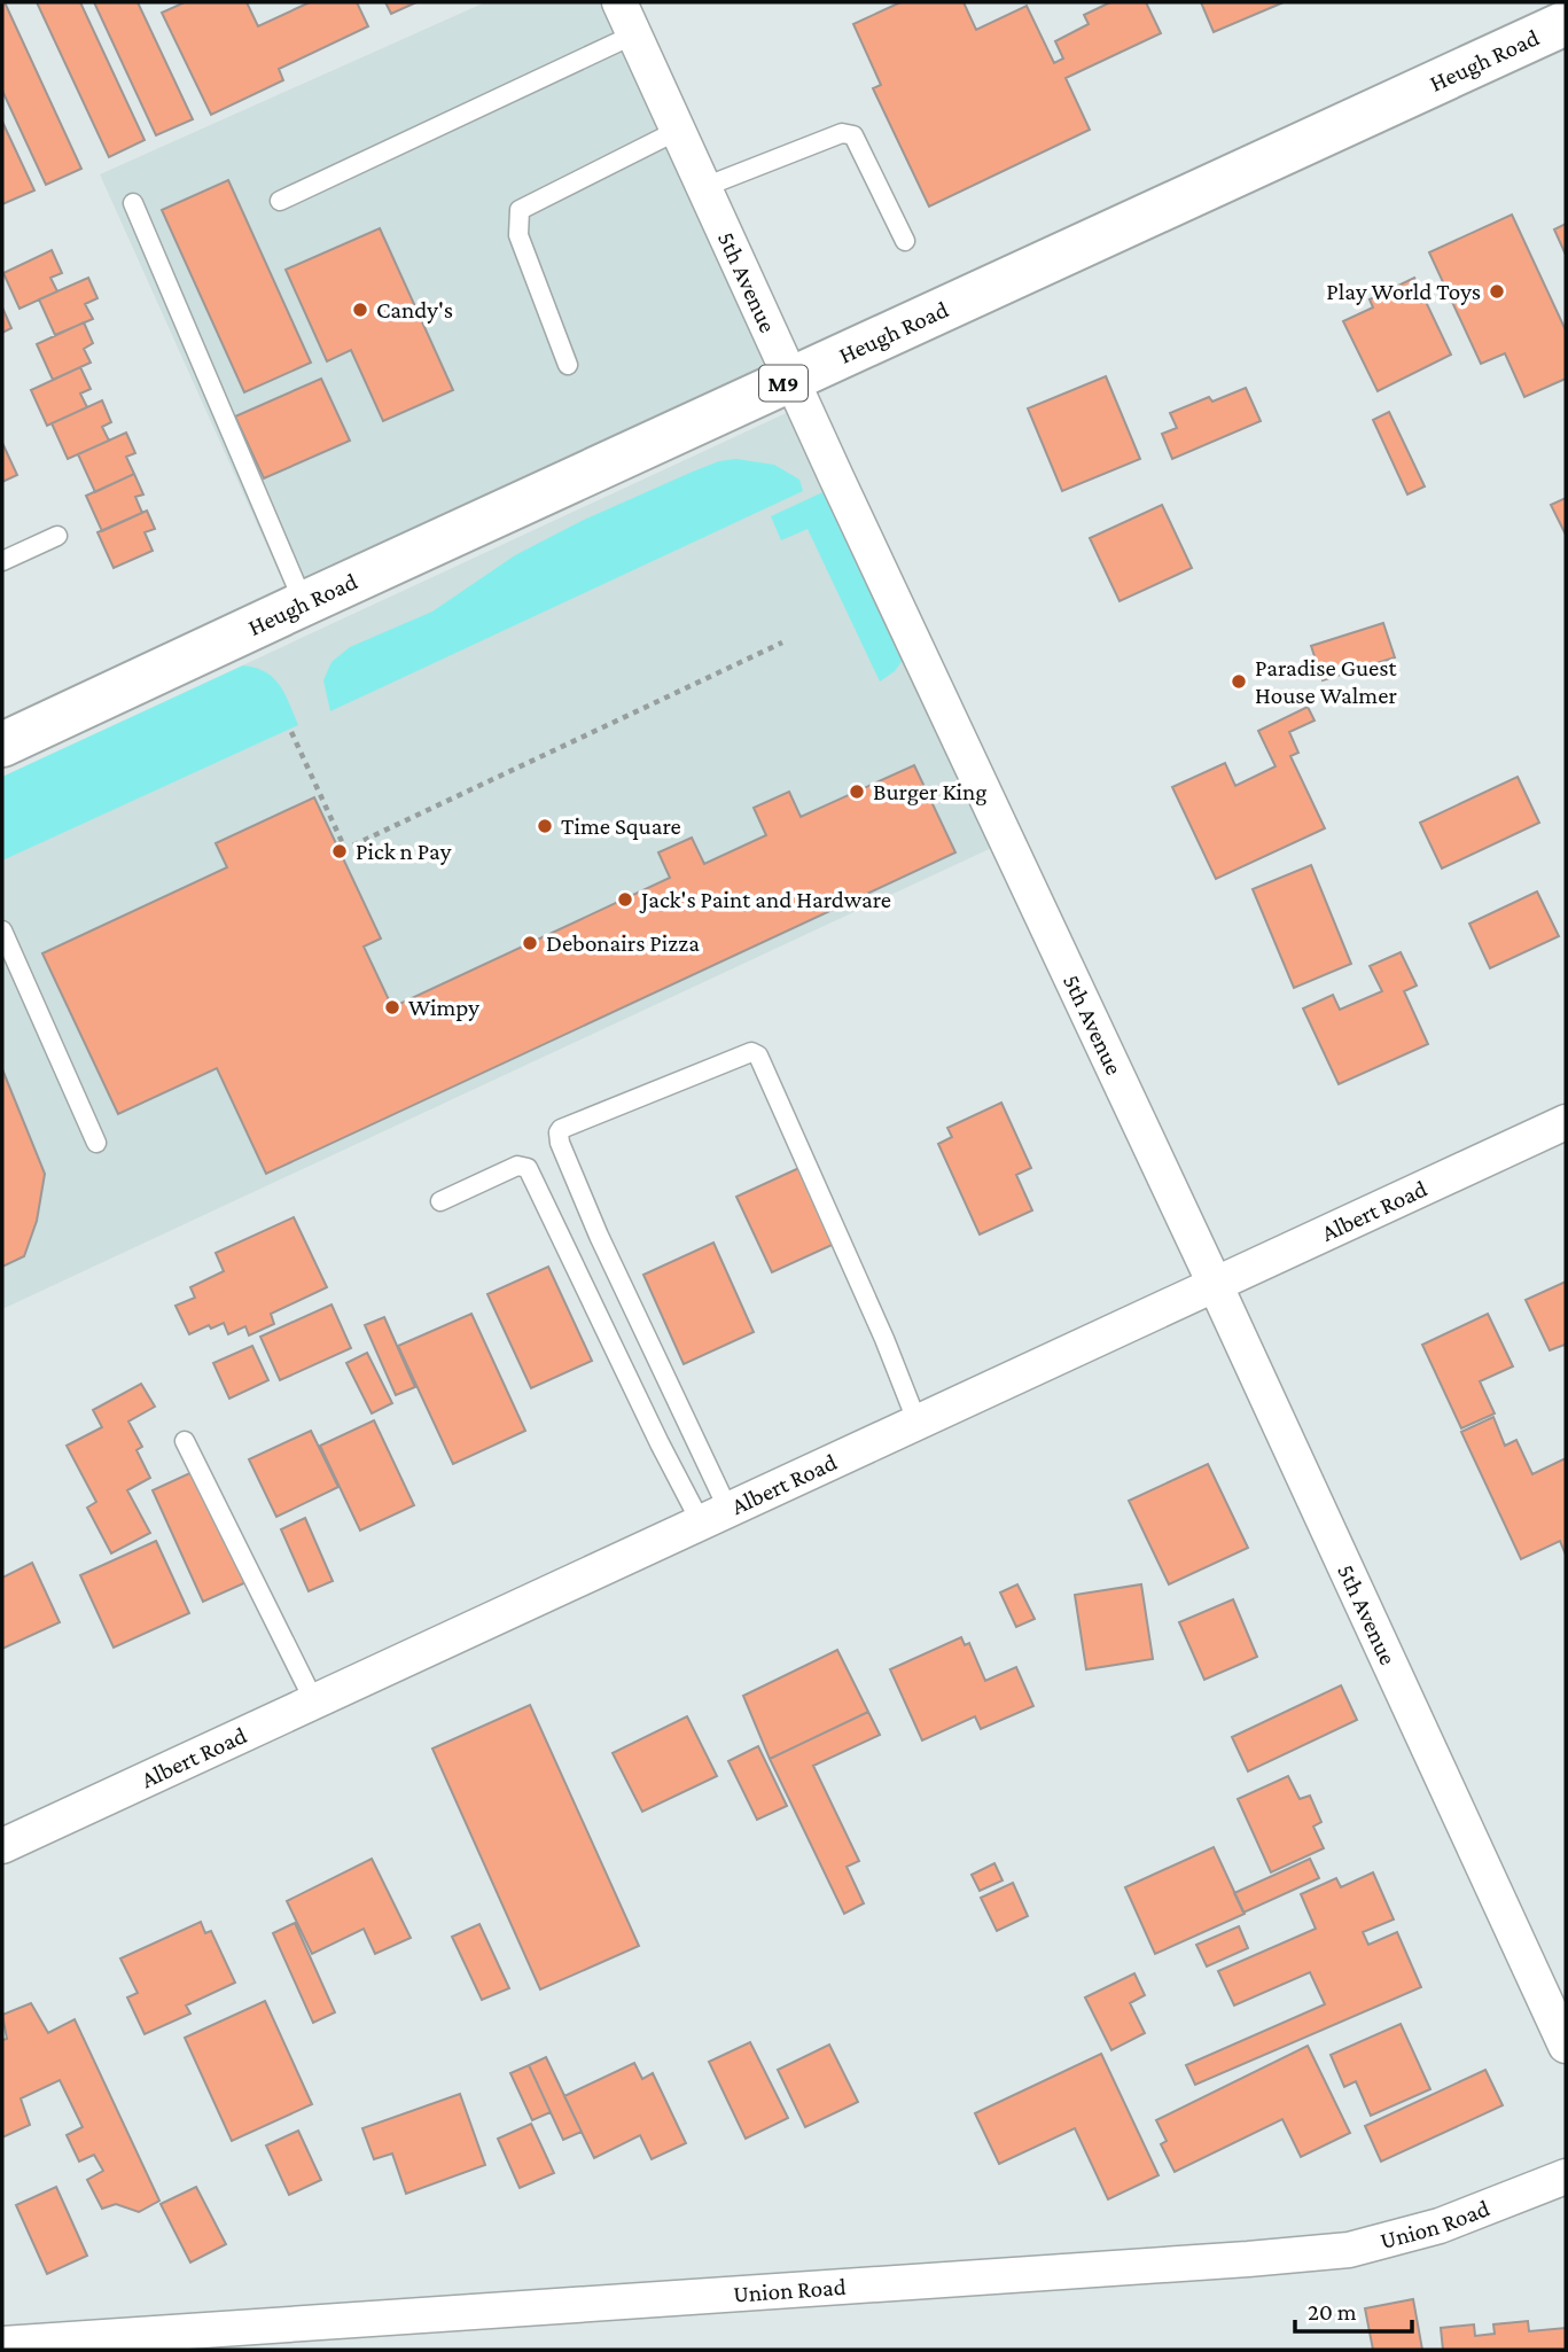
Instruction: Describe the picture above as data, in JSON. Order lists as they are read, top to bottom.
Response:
{
  "streets": {
    "main road": ["Heugh Road", "M9"],
    "street": ["5th Avenue", "Albert Road", "Union Road"]
  },
  "crossings": [
    ["Heugh Road", "5th Avenue"],
    ["5th Avenue", "Albert Road"]
  ],
  "places": [
    "Play World Toys",
    "Candy's",
    "Paradise Guest House Walmer",
    "Burger King",
    "Time Square",
    "Pick n Pay",
    "Jack's Paint and Hardware",
    "Debonairs Pizza",
    "Wimpy"
  ],
  "scale_bar": "20 m"
}
